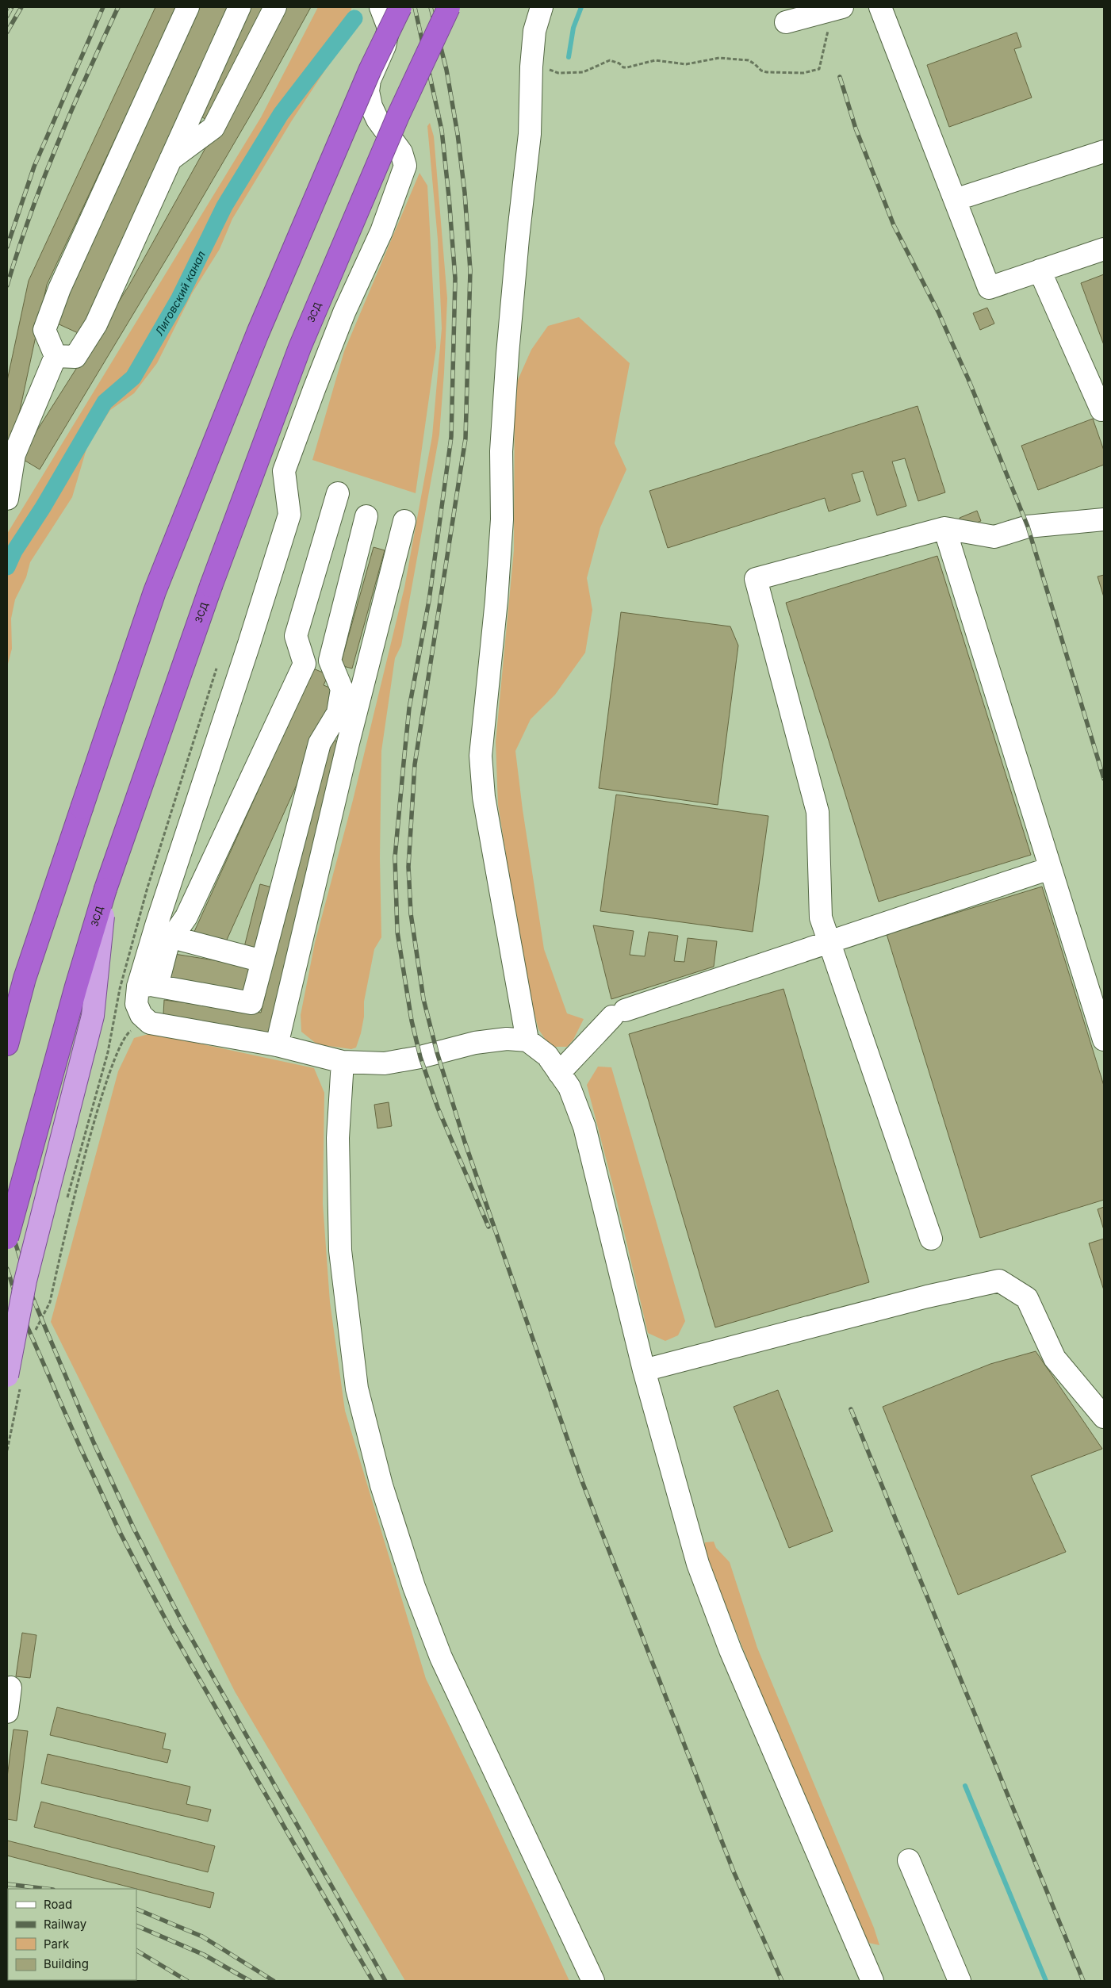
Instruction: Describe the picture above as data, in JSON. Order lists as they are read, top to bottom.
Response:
{
  "streets": {
    "highway": ["ЗСД"]
  },
  "water": ["Лиговский канал"],
  "legend": [
    "Road",
    "Railway",
    "Park",
    "Building"
  ]
}
